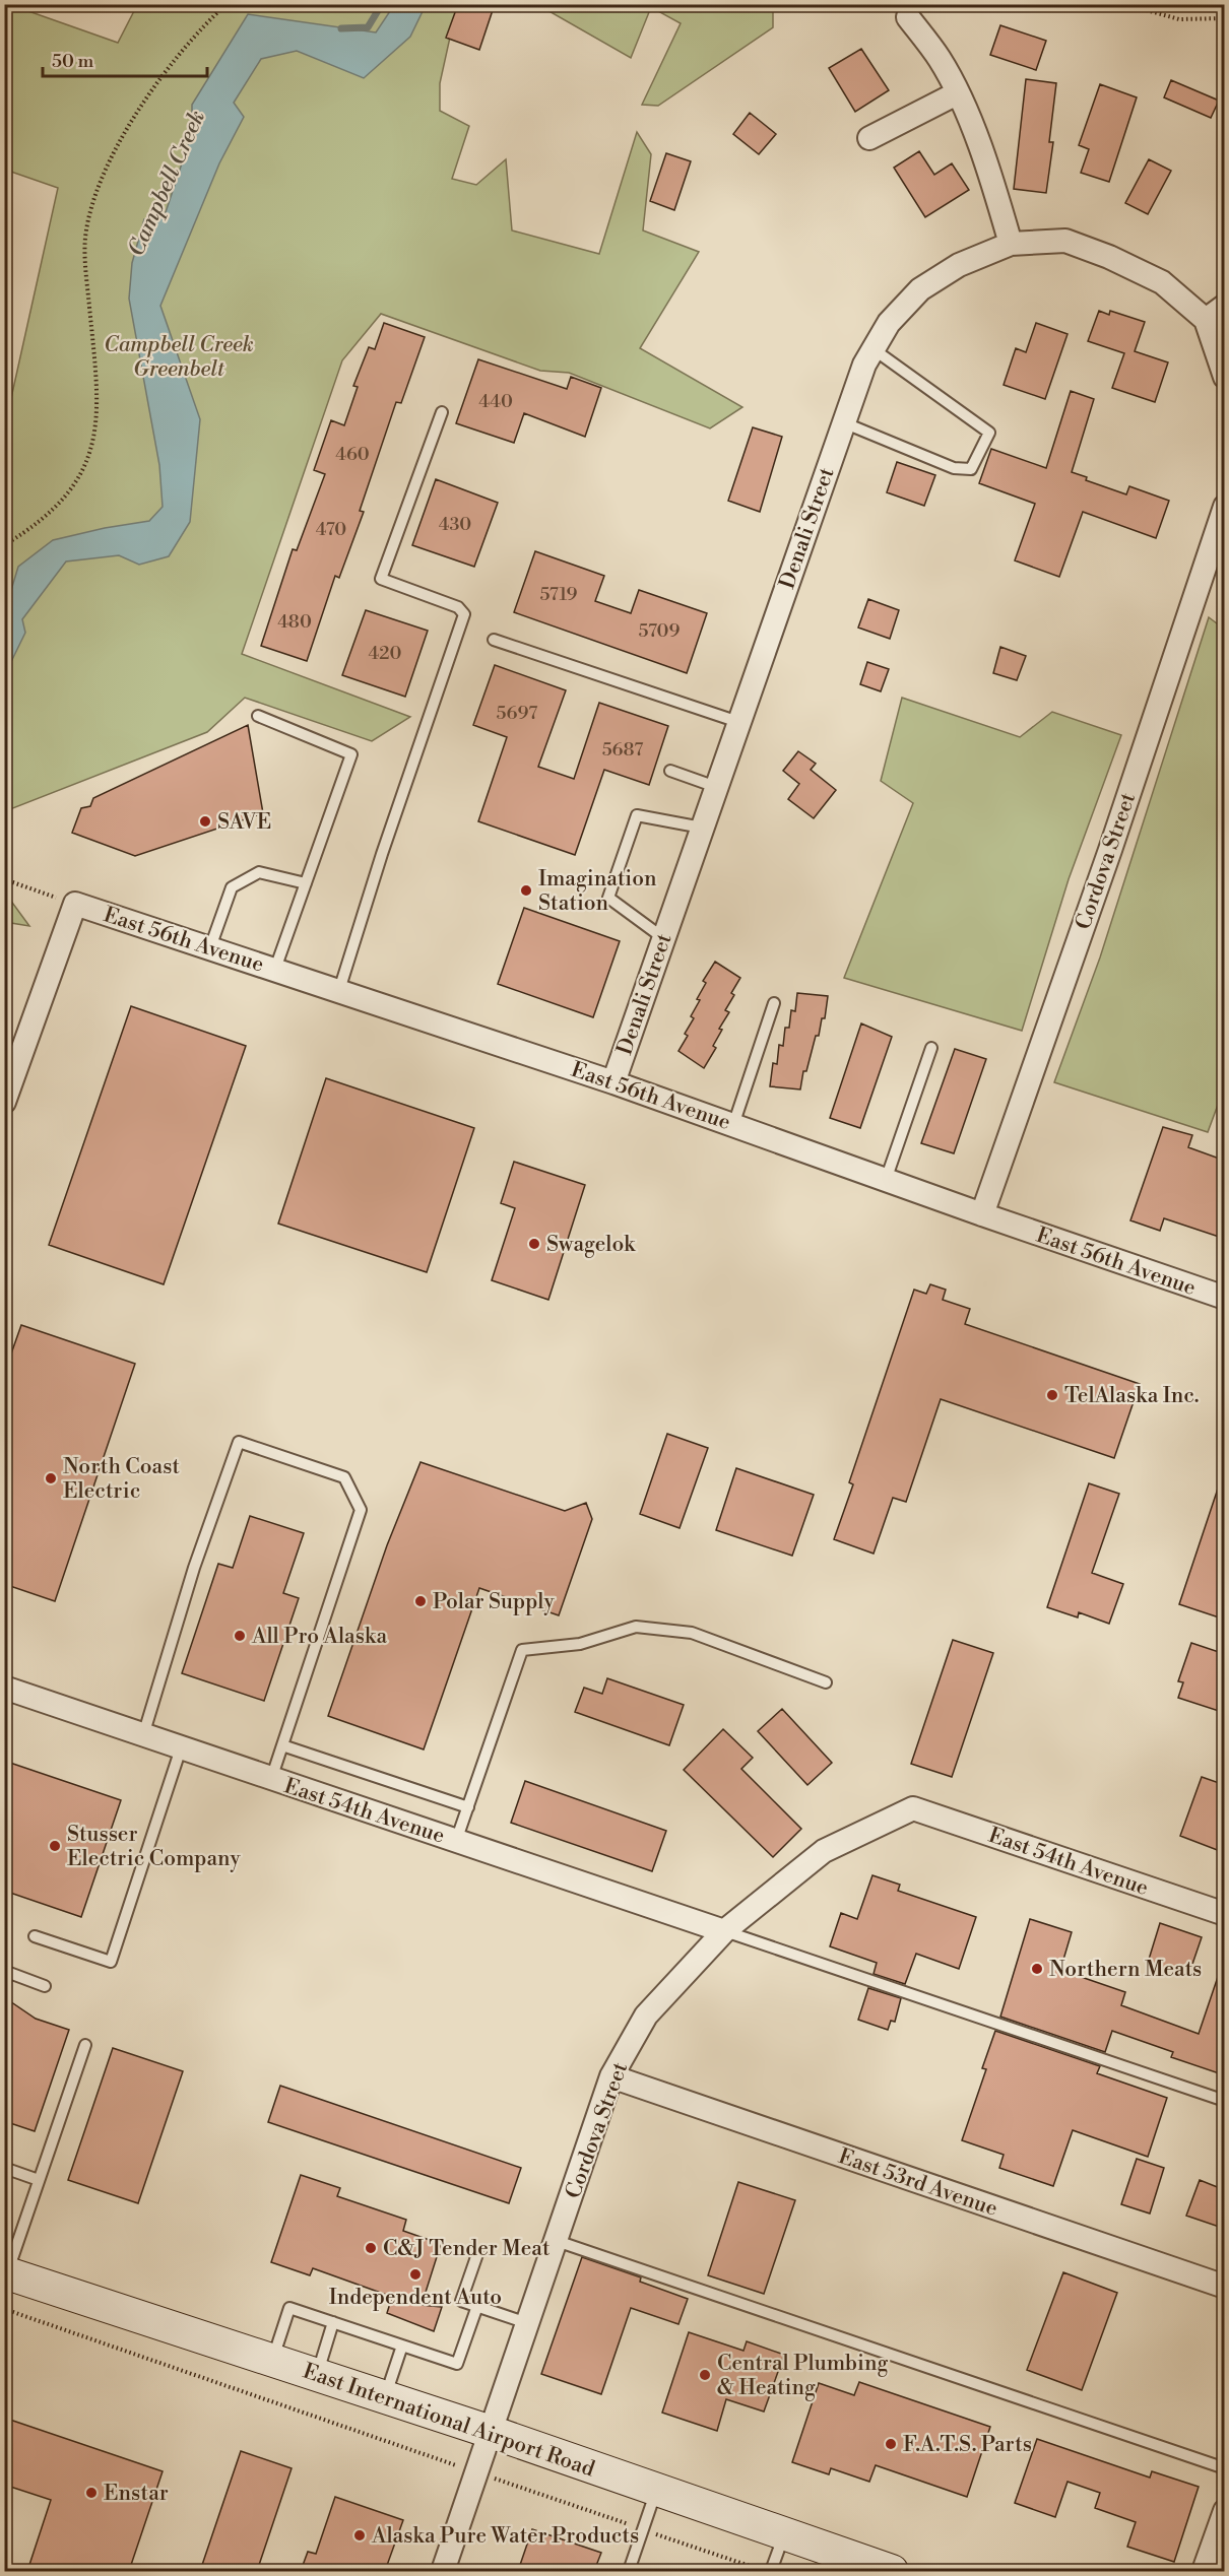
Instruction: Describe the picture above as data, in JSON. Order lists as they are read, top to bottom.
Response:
{
  "streets": {
    "main road": ["East International Airport Road"],
    "street": [
      "Denali Street",
      "Cordova Street",
      "East 56th Avenue",
      "East 54th Avenue",
      "East 53rd Avenue"
    ]
  },
  "crossings": [
    ["Denali Street", "East 56th Avenue"],
    ["Cordova Street", "East 56th Avenue"],
    ["Cordova Street", "East 54th Avenue"],
    ["Cordova Street", "East 53rd Avenue"],
    ["Cordova Street", "East International Airport Road"]
  ],
  "water": ["Campbell Creek"],
  "parks": ["Campbell Creek Greenbelt"],
  "places": [
    "SAVE",
    "Imagination Station",
    "Swagelok",
    "TelAlaska Inc.",
    "North Coast Electric",
    "Polar Supply",
    "All Pro Alaska",
    "Stusser Electric Company",
    "Northern Meats",
    "C&J Tender Meat",
    "Independent Auto",
    "Central Plumbing & Heating",
    "F.A.T.S. Parts",
    "Enstar",
    "Alaska Pure Water Products"
  ],
  "house_numbers": [
    "440",
    "460",
    "430",
    "470",
    "5719",
    "480",
    "5709",
    "420",
    "5697",
    "5687"
  ],
  "scale_bar": "50 m"
}
